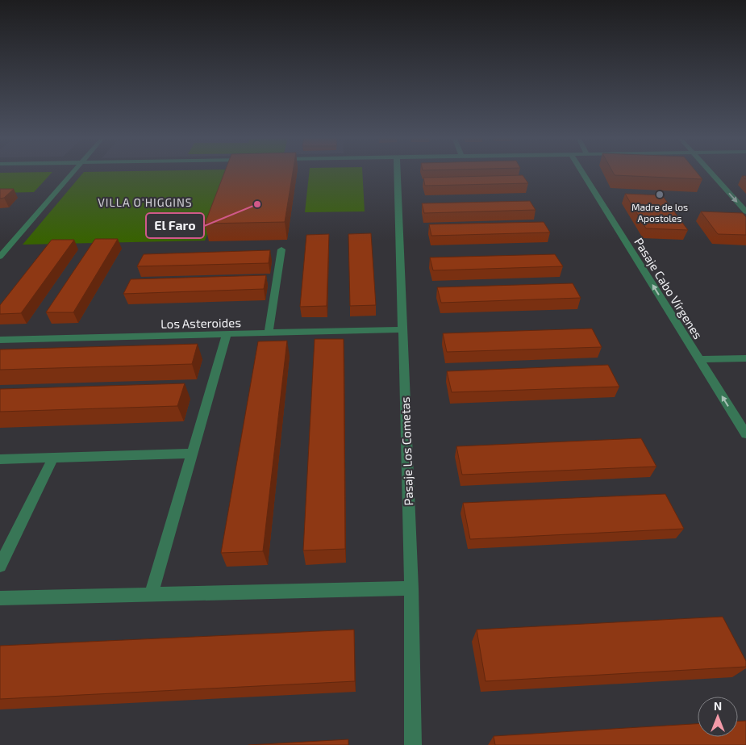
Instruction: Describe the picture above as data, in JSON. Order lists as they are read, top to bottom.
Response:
{
  "streets": {
    "street": ["Pasaje Cabo Vírgenes", "Los Asteroides", "Pasaje Los Cometas"]
  },
  "crossings": [
    ["Los Asteroides", "Pasaje Los Cometas"]
  ],
  "one_way": ["Pasaje Cabo Vírgenes"],
  "districts": ["VILLA O'HIGGINS"],
  "places": ["Madre de los Apostoles", "El Faro"],
  "north": "top"
}
